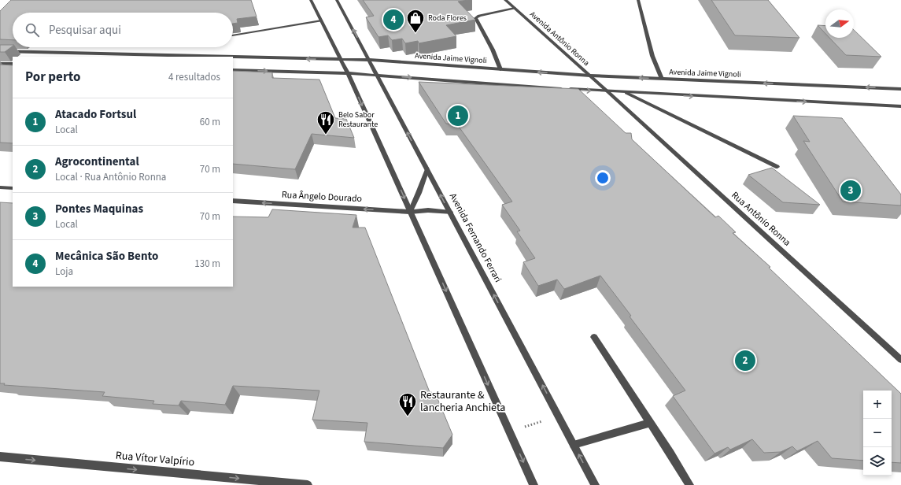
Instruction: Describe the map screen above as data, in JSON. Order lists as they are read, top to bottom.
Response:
{
  "streets": {
    "street": [
      "Avenida Antônio Ronna",
      "Avenida Jaime Vignoli",
      "Rua Ângelo Dourado",
      "Rua Antônio Ronna",
      "Avenida Fernando Ferrari",
      "Rua Vítor Valpírio"
    ]
  },
  "crossings": [
    ["Avenida Antônio Ronna", "Avenida Jaime Vignoli"],
    ["Avenida Antônio Ronna", "Rua Antônio Ronna"],
    ["Avenida Jaime Vignoli", "Avenida Fernando Ferrari"],
    ["Rua Ângelo Dourado", "Avenida Fernando Ferrari"]
  ],
  "one_way": ["Rua Ângelo Dourado", "Rua Vítor Valpírio"],
  "places": {
    "shop": ["Roda Flores"],
    "restaurant": ["Belo Sabor Restaurante", "Restaurante & lancheria Anchieta"]
  },
  "north": "right",
  "page": {
    "pins": [
      "4",
      "1",
      "3",
      "2"
    ],
    "search": "Pesquisar aqui",
    "heading": ["Por perto", "4 resultados"],
    "list": [
      {
        "mark": "1",
        "name": "Atacado Fortsul",
        "note": "Local",
        "value": "60 m"
      },
      {
        "mark": "2",
        "name": "Agrocontinental",
        "note": "Local · Rua Antônio Ronna",
        "value": "70 m"
      },
      {
        "mark": "3",
        "name": "Pontes Maquinas",
        "note": "Local",
        "value": "70 m"
      },
      {
        "mark": "4",
        "name": "Mecânica São Bento",
        "note": "Loja",
        "value": "130 m"
      }
    ],
    "map_buttons": ["+", "−"]
  }
}
